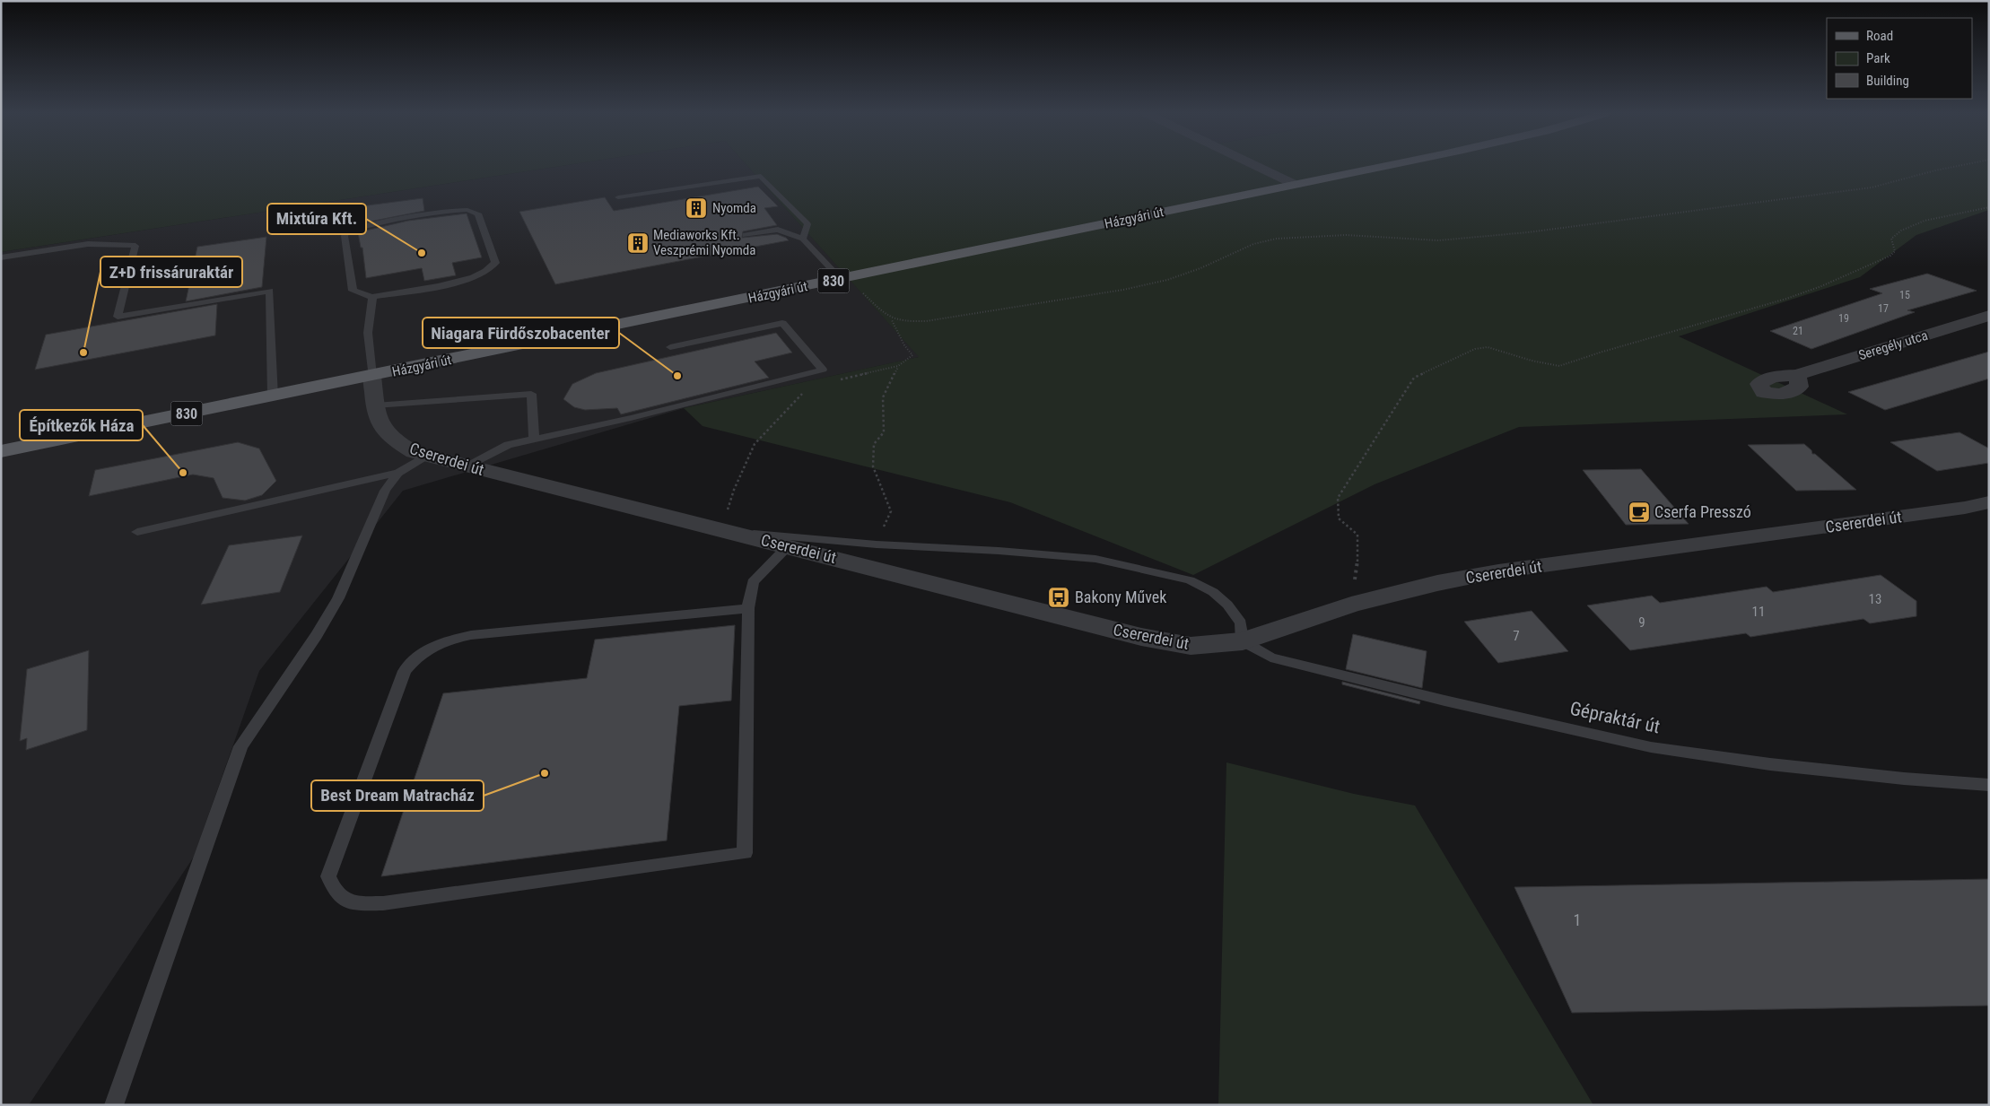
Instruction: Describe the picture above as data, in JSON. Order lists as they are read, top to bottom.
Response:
{
  "streets": {
    "main road": ["Házgyári út", "830"],
    "street": ["Seregély utca", "Csererdei út"],
    "lane": ["Gépraktár út"]
  },
  "crossings": [
    ["Házgyári út", "Csererdei út"],
    ["Csererdei út", "Gépraktár út"]
  ],
  "places": {
    "building": ["Nyomda", "Mediaworks Kft. Veszprémi Nyomda"],
    "other": [
      "Mixtúra Kft.",
      "Z+D frissáruraktár",
      "Niagara Fürdőszobacenter",
      "Építkezők Háza",
      "Best Dream Matracház"
    ],
    "cafe": ["Cserfa Presszó"],
    "bus stop": ["Bakony Művek"]
  },
  "house_numbers": [
    "15",
    "17",
    "19",
    "21",
    "13",
    "11",
    "9",
    "7",
    "1"
  ],
  "legend": ["Road", "Park", "Building"]
}
